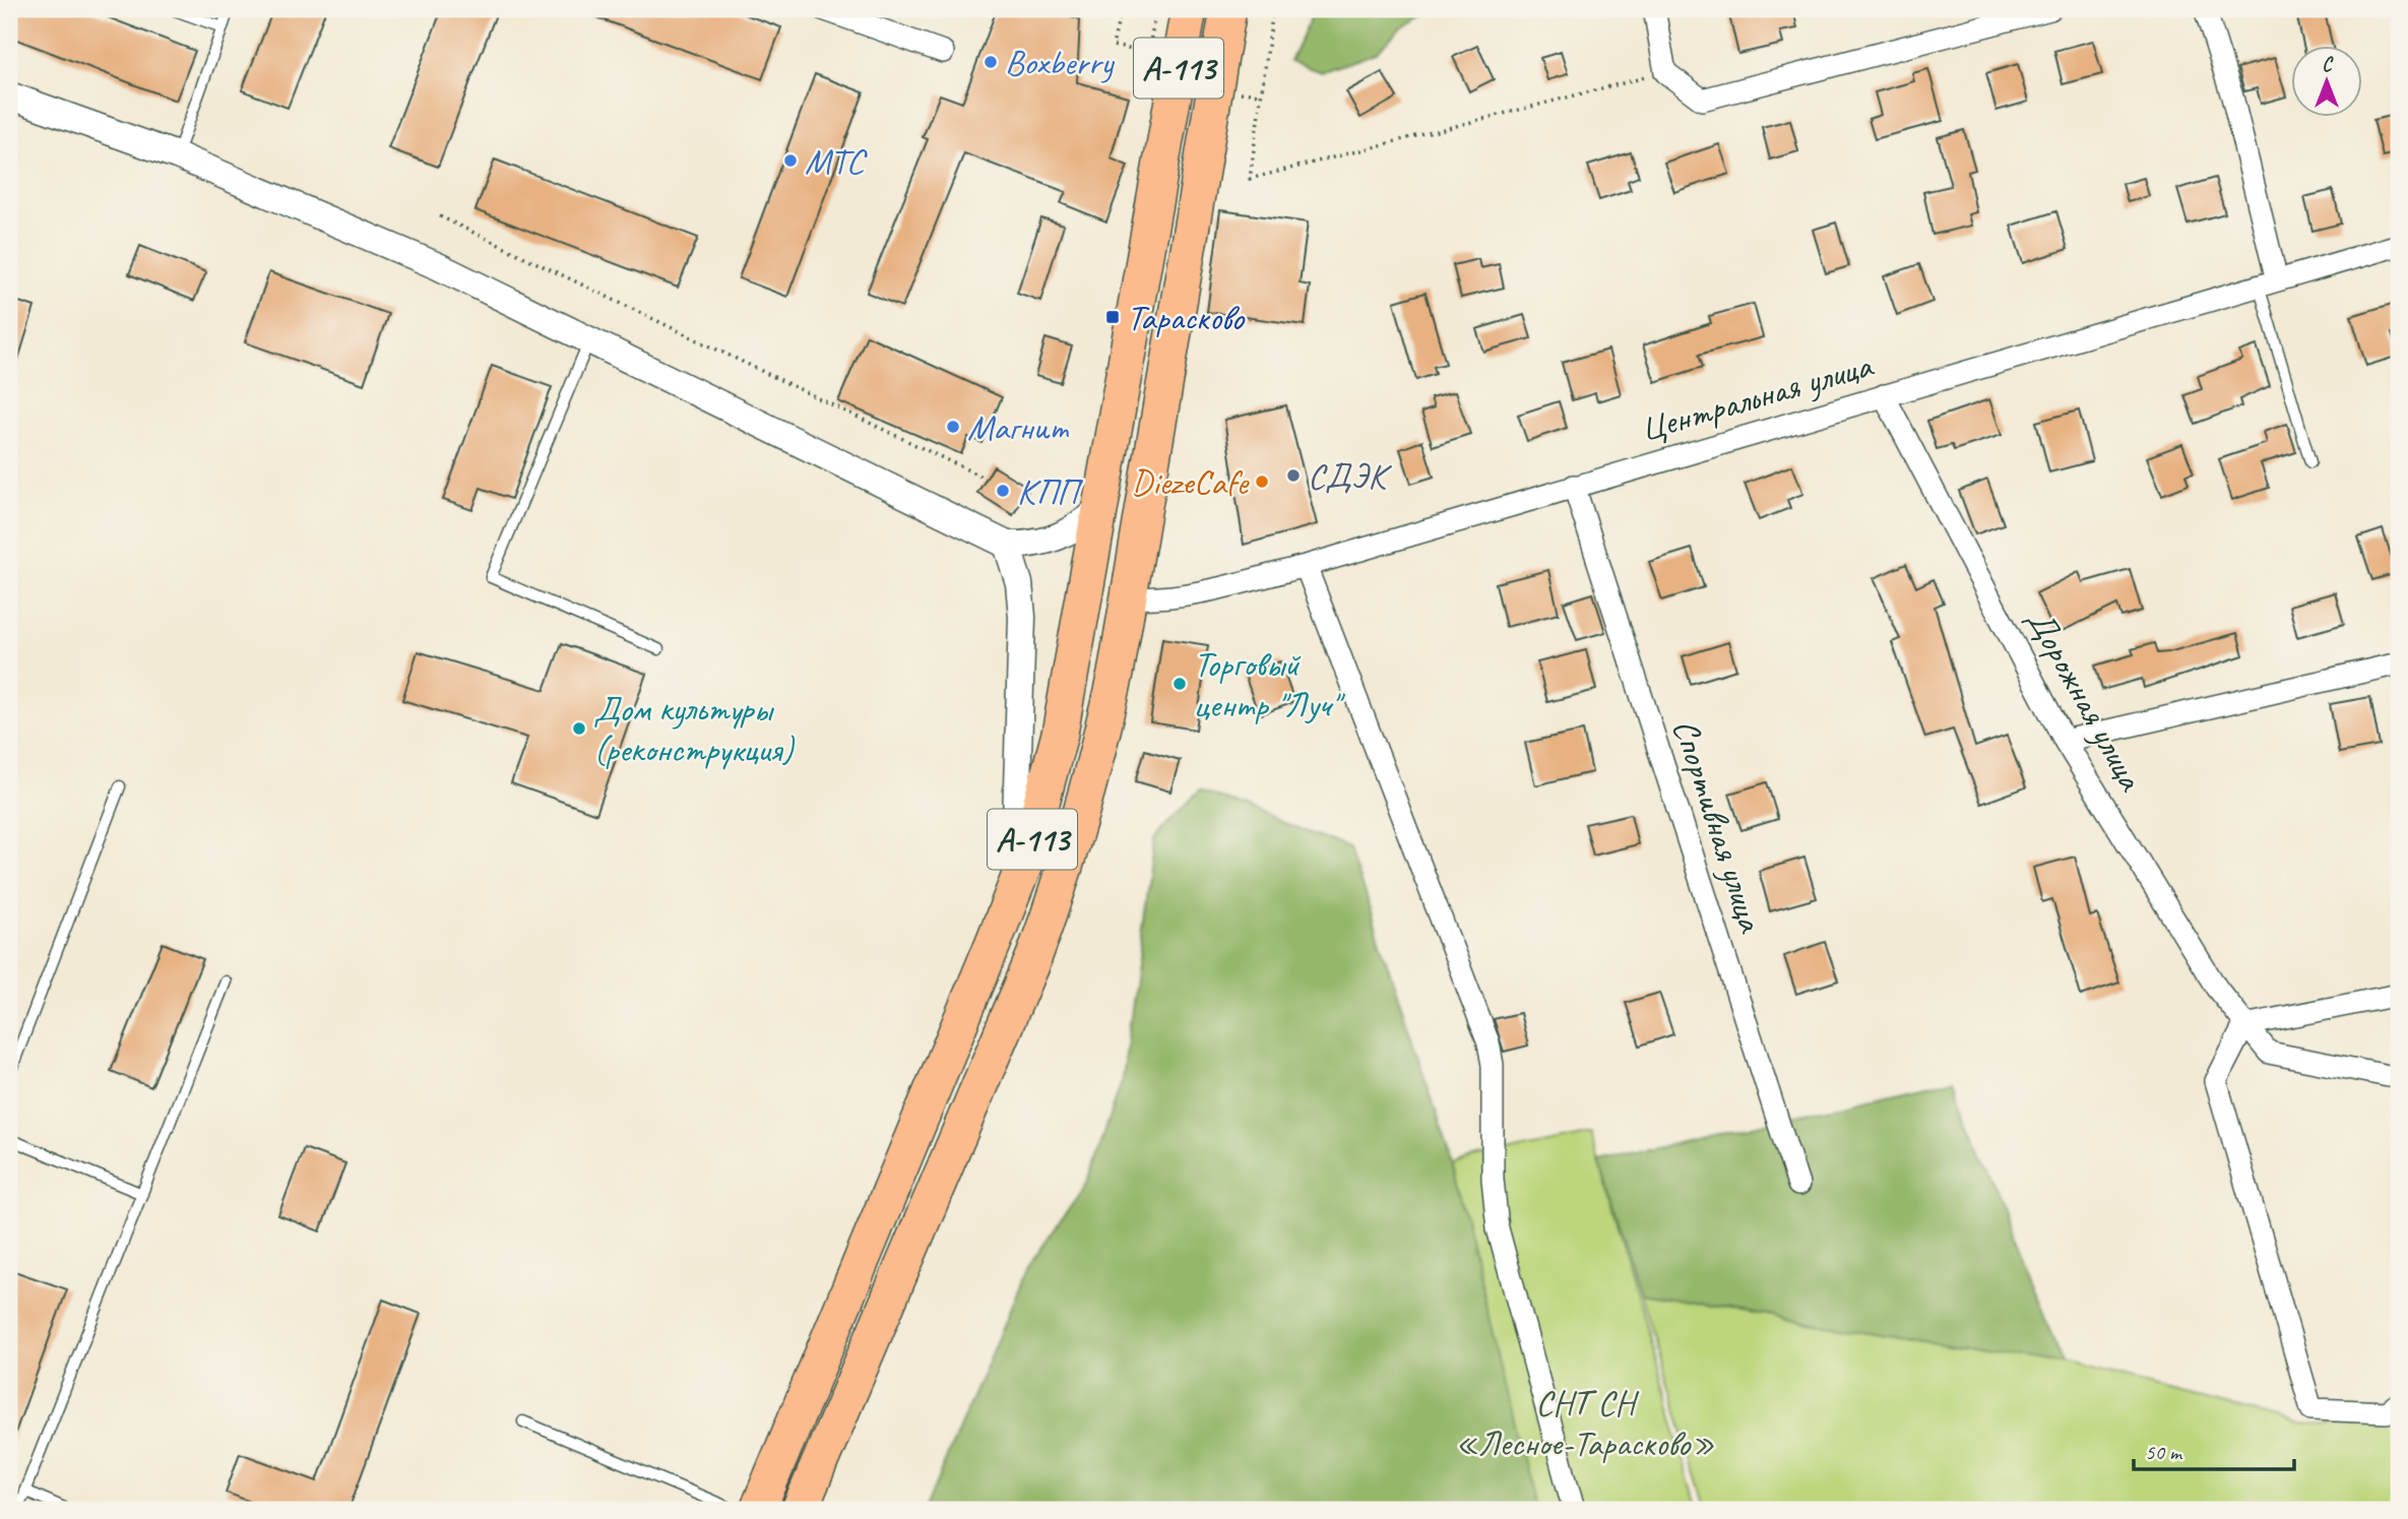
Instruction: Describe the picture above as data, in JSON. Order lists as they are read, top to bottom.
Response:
{
  "streets": {
    "highway": ["А-113"],
    "street": ["Центральная улица", "Дорожная улица", "Спортивная улица"]
  },
  "crossings": [
    ["А-113", "Центральная улица"],
    ["Центральная улица", "Дорожная улица"],
    ["Центральная улица", "Спортивная улица"]
  ],
  "parks": ["СНТ СН «Лесное-Тарасково»"],
  "places": {
    "other": [
      "Boxberry",
      "МТС",
      "Магнит",
      "СДЭК",
      "DiezeCafe",
      "КПП",
      "Торговый центр \"Луч\"",
      "Дом культуры (реконструкция)"
    ],
    "transit": ["Тарасково"]
  },
  "scale_bar": "50 m",
  "north": "top"
}
